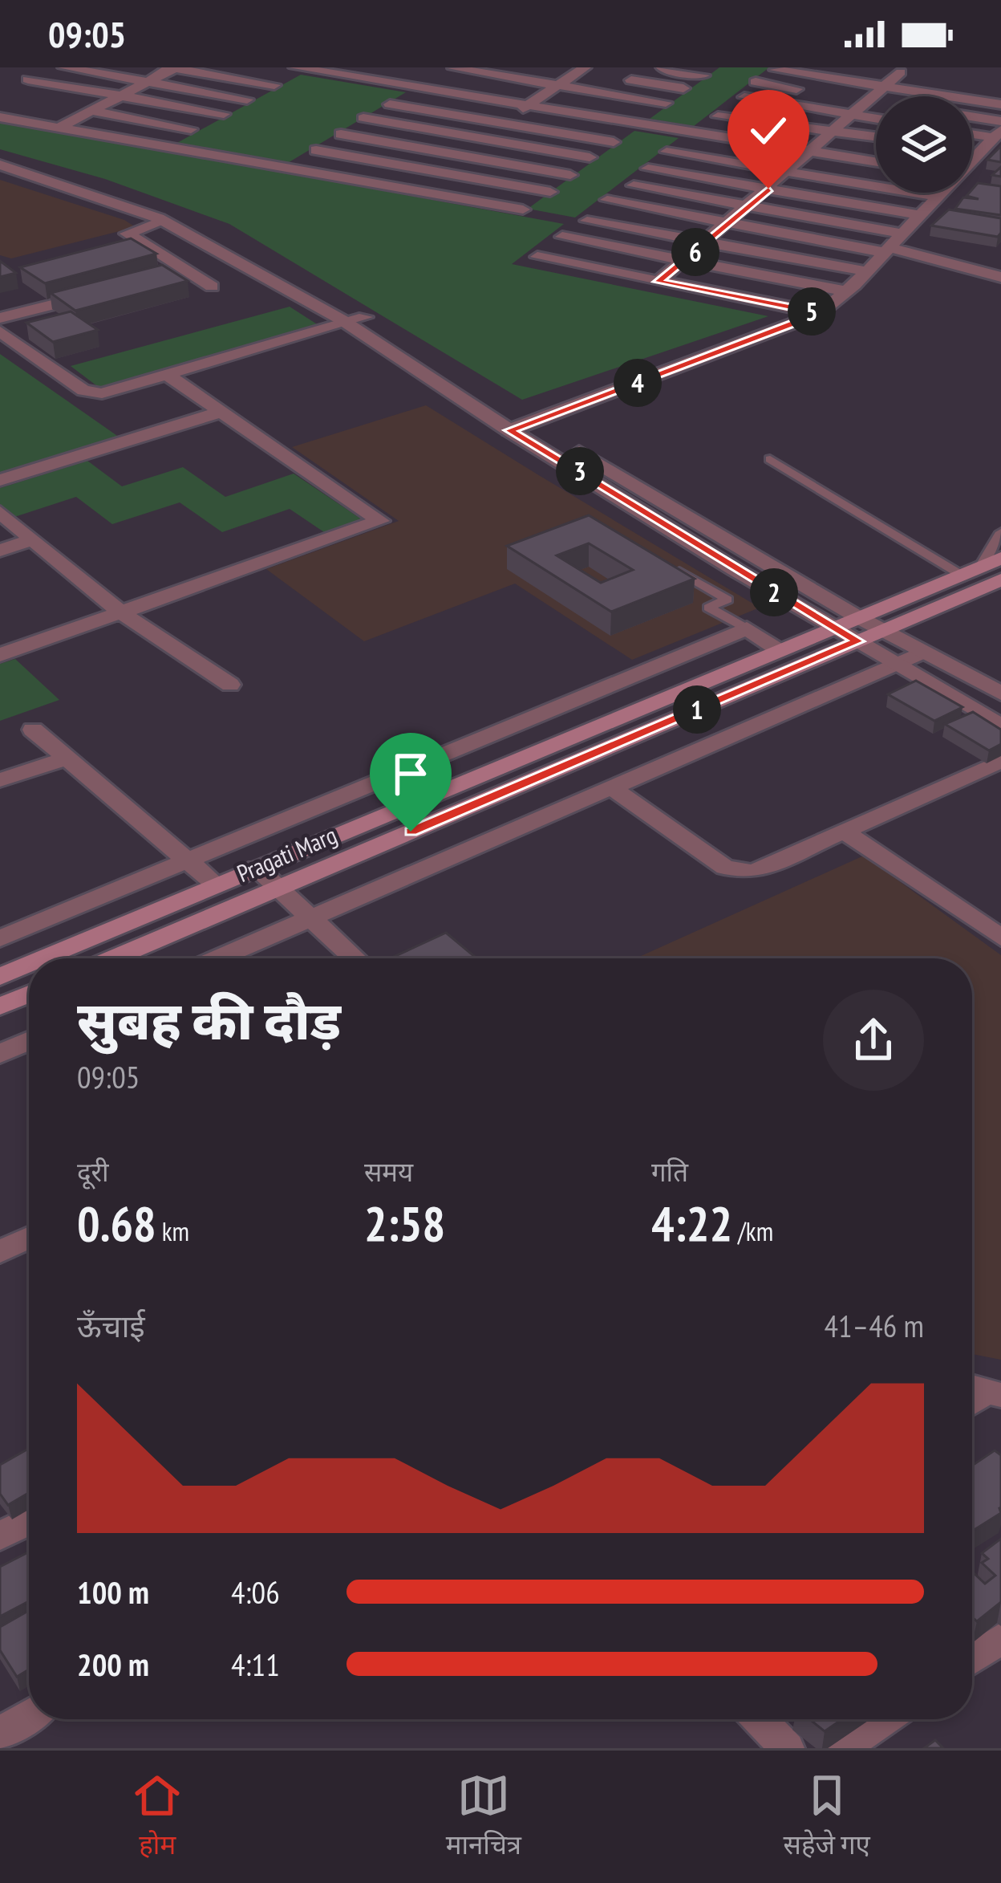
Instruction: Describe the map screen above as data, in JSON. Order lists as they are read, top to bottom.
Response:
{
  "streets": {
    "main road": ["Pragati Marg"]
  },
  "page": {
    "status": "09:05",
    "pins": [
      "6",
      "5",
      "4",
      "3",
      "2",
      "1"
    ],
    "heading": ["सुबह की दौड़", "09:05"],
    "stats": [
      ["दूरी", "0.68 km"],
      ["समय", "2:58"],
      ["गति", "4:22 /km"]
    ],
    "chart": ["ऊँचाई", "41–46 m"],
    "list": [
      {
        "name": "100 m",
        "note": "4:06"
      },
      {
        "name": "200 m",
        "note": "4:11"
      }
    ],
    "tabs": ["होम", "मानचित्र", "सहेजे गए"]
  }
}
